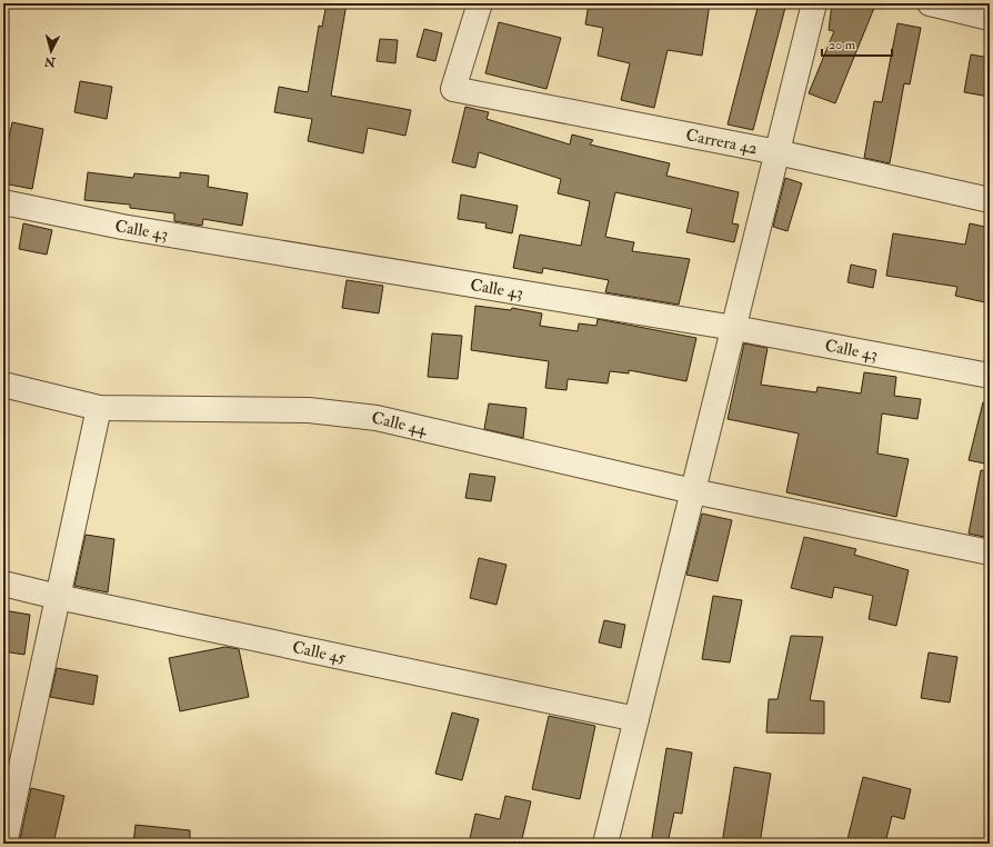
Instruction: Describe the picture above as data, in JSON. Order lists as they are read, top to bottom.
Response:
{
  "streets": {
    "street": [
      "Carrera 42",
      "Calle 43",
      "Calle 44",
      "Calle 45"
    ]
  },
  "scale_bar": "20 m",
  "north": "bottom"
}
